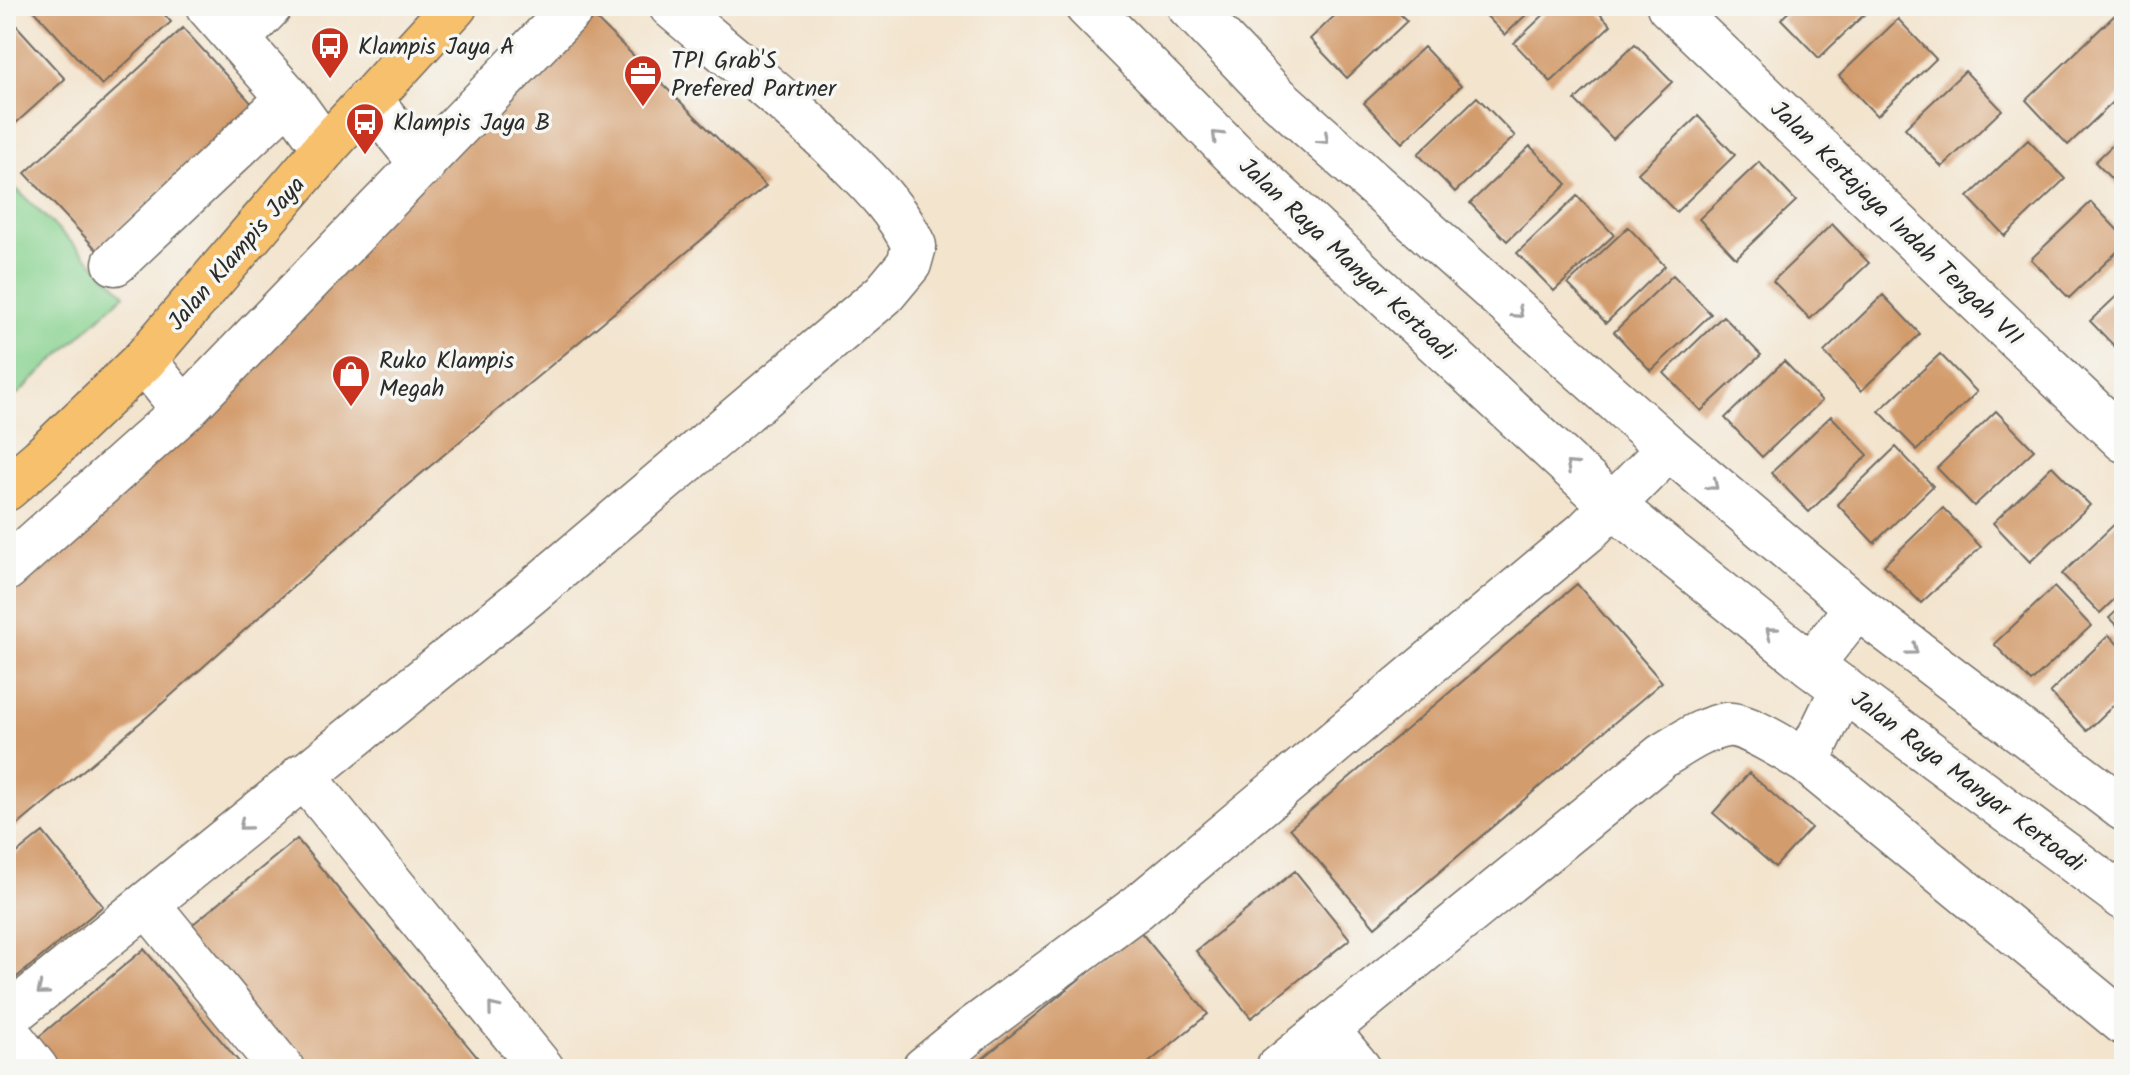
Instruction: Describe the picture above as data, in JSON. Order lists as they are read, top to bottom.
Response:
{
  "streets": {
    "main road": ["Jalan Klampis Jaya"],
    "street": ["Jalan Kertajaya Indah Tengah VII", "Jalan Raya Manyar Kertoadi"]
  },
  "places": {
    "bus stop": ["Klampis Jaya A", "Klampis Jaya B"],
    "office": ["TPI Grab'S Prefered Partner"],
    "shop": ["Ruko Klampis Megah"]
  }
}
